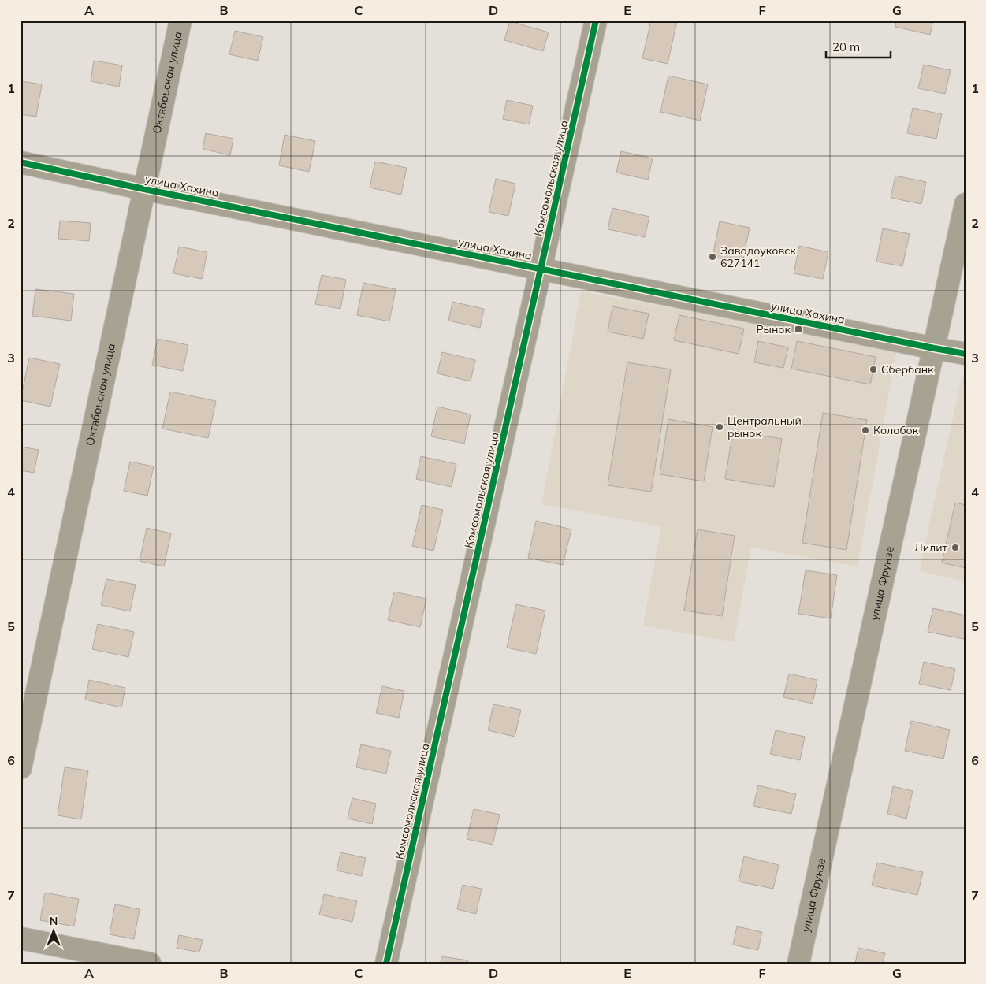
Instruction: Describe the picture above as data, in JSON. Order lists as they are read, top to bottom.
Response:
{
  "streets": {
    "street": [
      "Октябрьская улица",
      "Комсомольская улица",
      "улица Хахина",
      "улица Фрунзе"
    ]
  },
  "crossings": [
    ["Октябрьская улица", "улица Хахина"],
    ["Комсомольская улица", "улица Хахина"],
    ["улица Хахина", "улица Фрунзе"]
  ],
  "places": {
    "other": [
      "Заводоуковск 627141",
      "Сбербанк",
      "Центральный рынок",
      "Колобок",
      "Лилит"
    ],
    "transit": ["Рынок"]
  },
  "scale_bar": "20 m",
  "north": "top",
  "grid": {
    "columns": [
      "A",
      "B",
      "C",
      "D",
      "E",
      "F",
      "G"
    ],
    "rows": [
      "1",
      "2",
      "3",
      "4",
      "5",
      "6",
      "7"
    ]
  }
}
